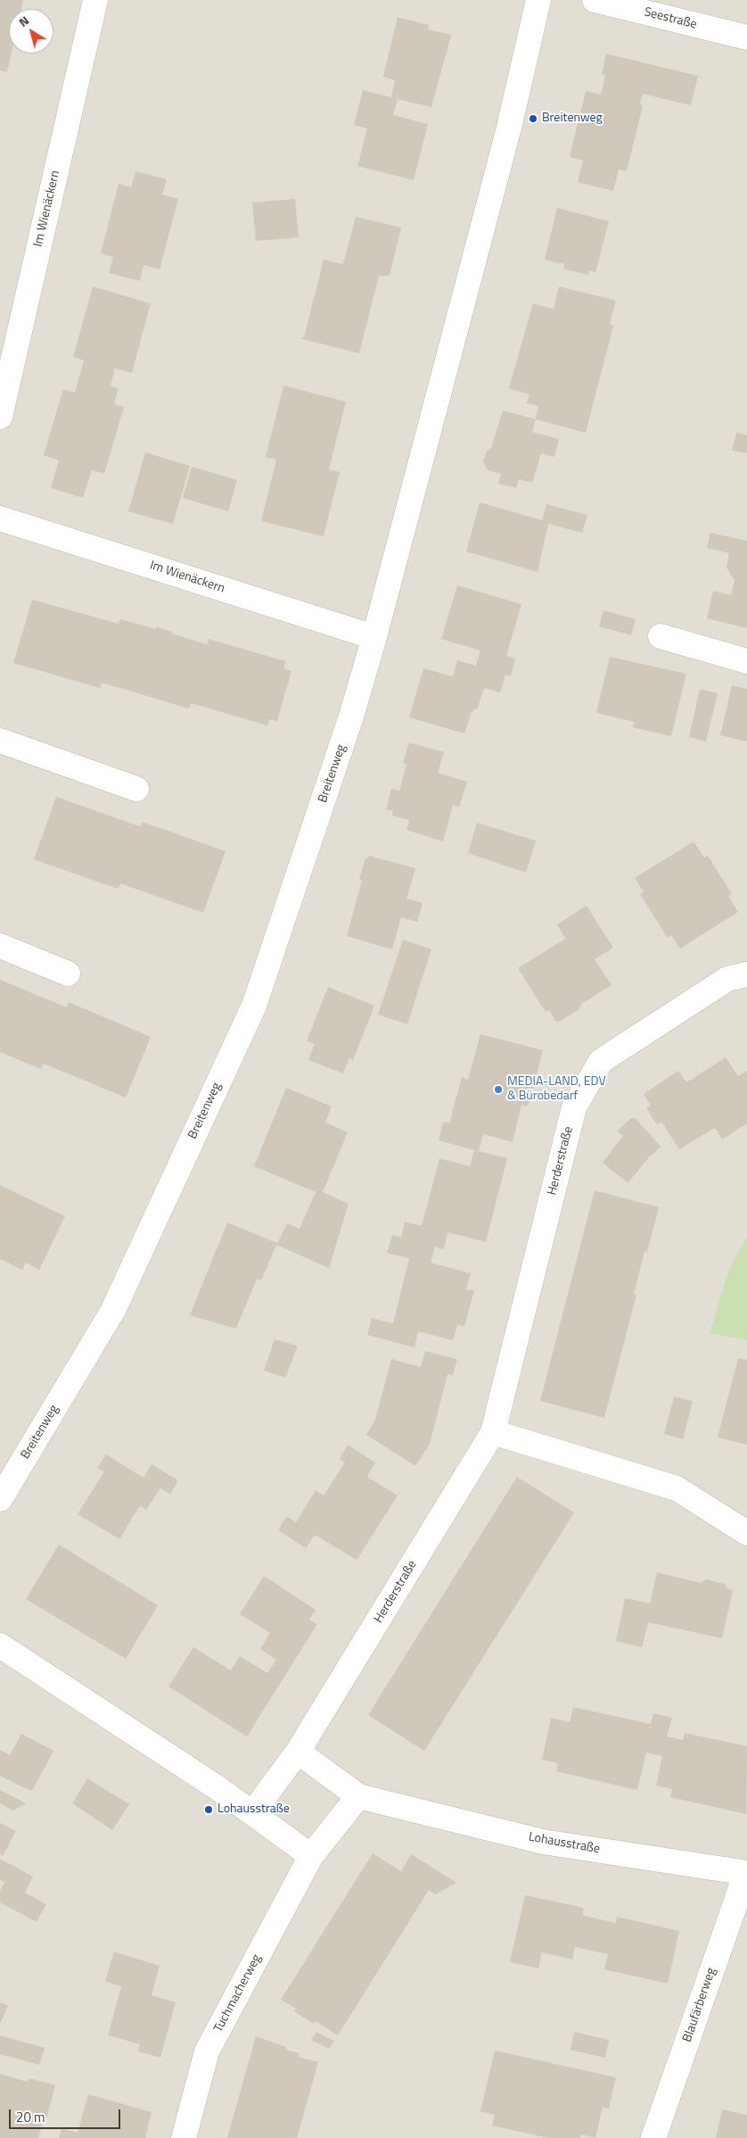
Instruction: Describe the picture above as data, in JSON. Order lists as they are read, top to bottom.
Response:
{
  "streets": {
    "street": [
      "Seestraße",
      "Im Wienäckern",
      "Breitenweg",
      "Herderstraße",
      "Lohausstraße",
      "Tuchmacherweg",
      "Blaufärberweg"
    ]
  },
  "crossings": [
    ["Im Wienäckern", "Breitenweg"],
    ["Herderstraße", "Lohausstraße"],
    ["Lohausstraße", "Blaufärberweg"]
  ],
  "places": ["Breitenweg", "MEDIA-LAND, EDV & Bürobedarf", "Lohausstraße"],
  "scale_bar": "20 m",
  "north": "top left"
}
